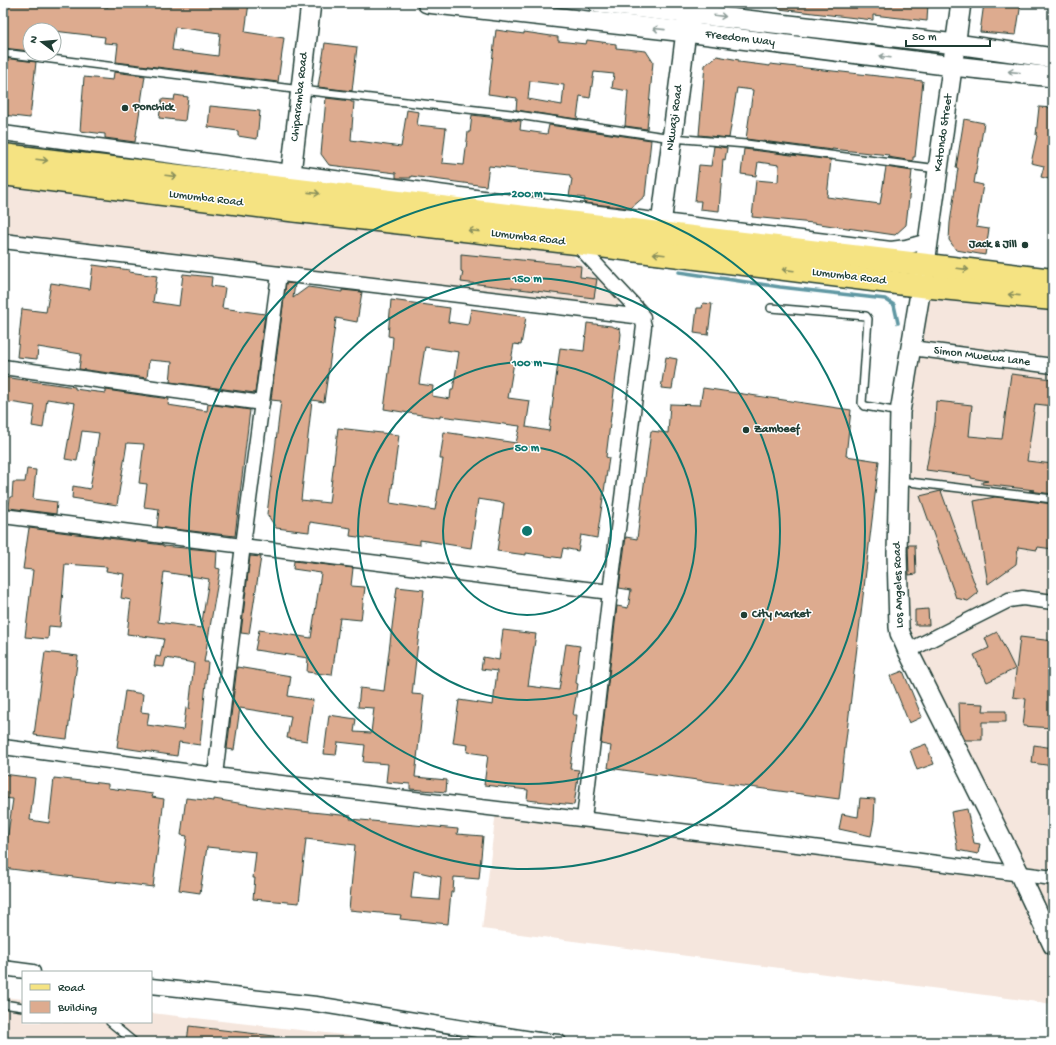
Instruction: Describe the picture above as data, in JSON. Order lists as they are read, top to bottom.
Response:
{
  "streets": {
    "main road": [
      "Freedom Way",
      "Chiparamba Road",
      "Nkwazi Road",
      "Katondo Street",
      "Lumumba Road",
      "Los Angeles Road"
    ],
    "street": ["Simon Mwewa Lane"]
  },
  "crossings": [
    ["Freedom Way", "Nkwazi Road"],
    ["Freedom Way", "Katondo Street"],
    ["Chiparamba Road", "Lumumba Road"],
    ["Nkwazi Road", "Lumumba Road"],
    ["Katondo Street", "Lumumba Road"],
    ["Katondo Street", "Los Angeles Road"],
    ["Lumumba Road", "Los Angeles Road"],
    ["Simon Mwewa Lane", "Los Angeles Road"]
  ],
  "places": [
    "Ponchick",
    "Jack & Jill",
    "Zambeef",
    "City Market"
  ],
  "legend": ["Road", "Building"],
  "scale_bar": "50 m",
  "north": "left",
  "rings": [
    "200 m",
    "150 m",
    "100 m",
    "50 m"
  ]
}
